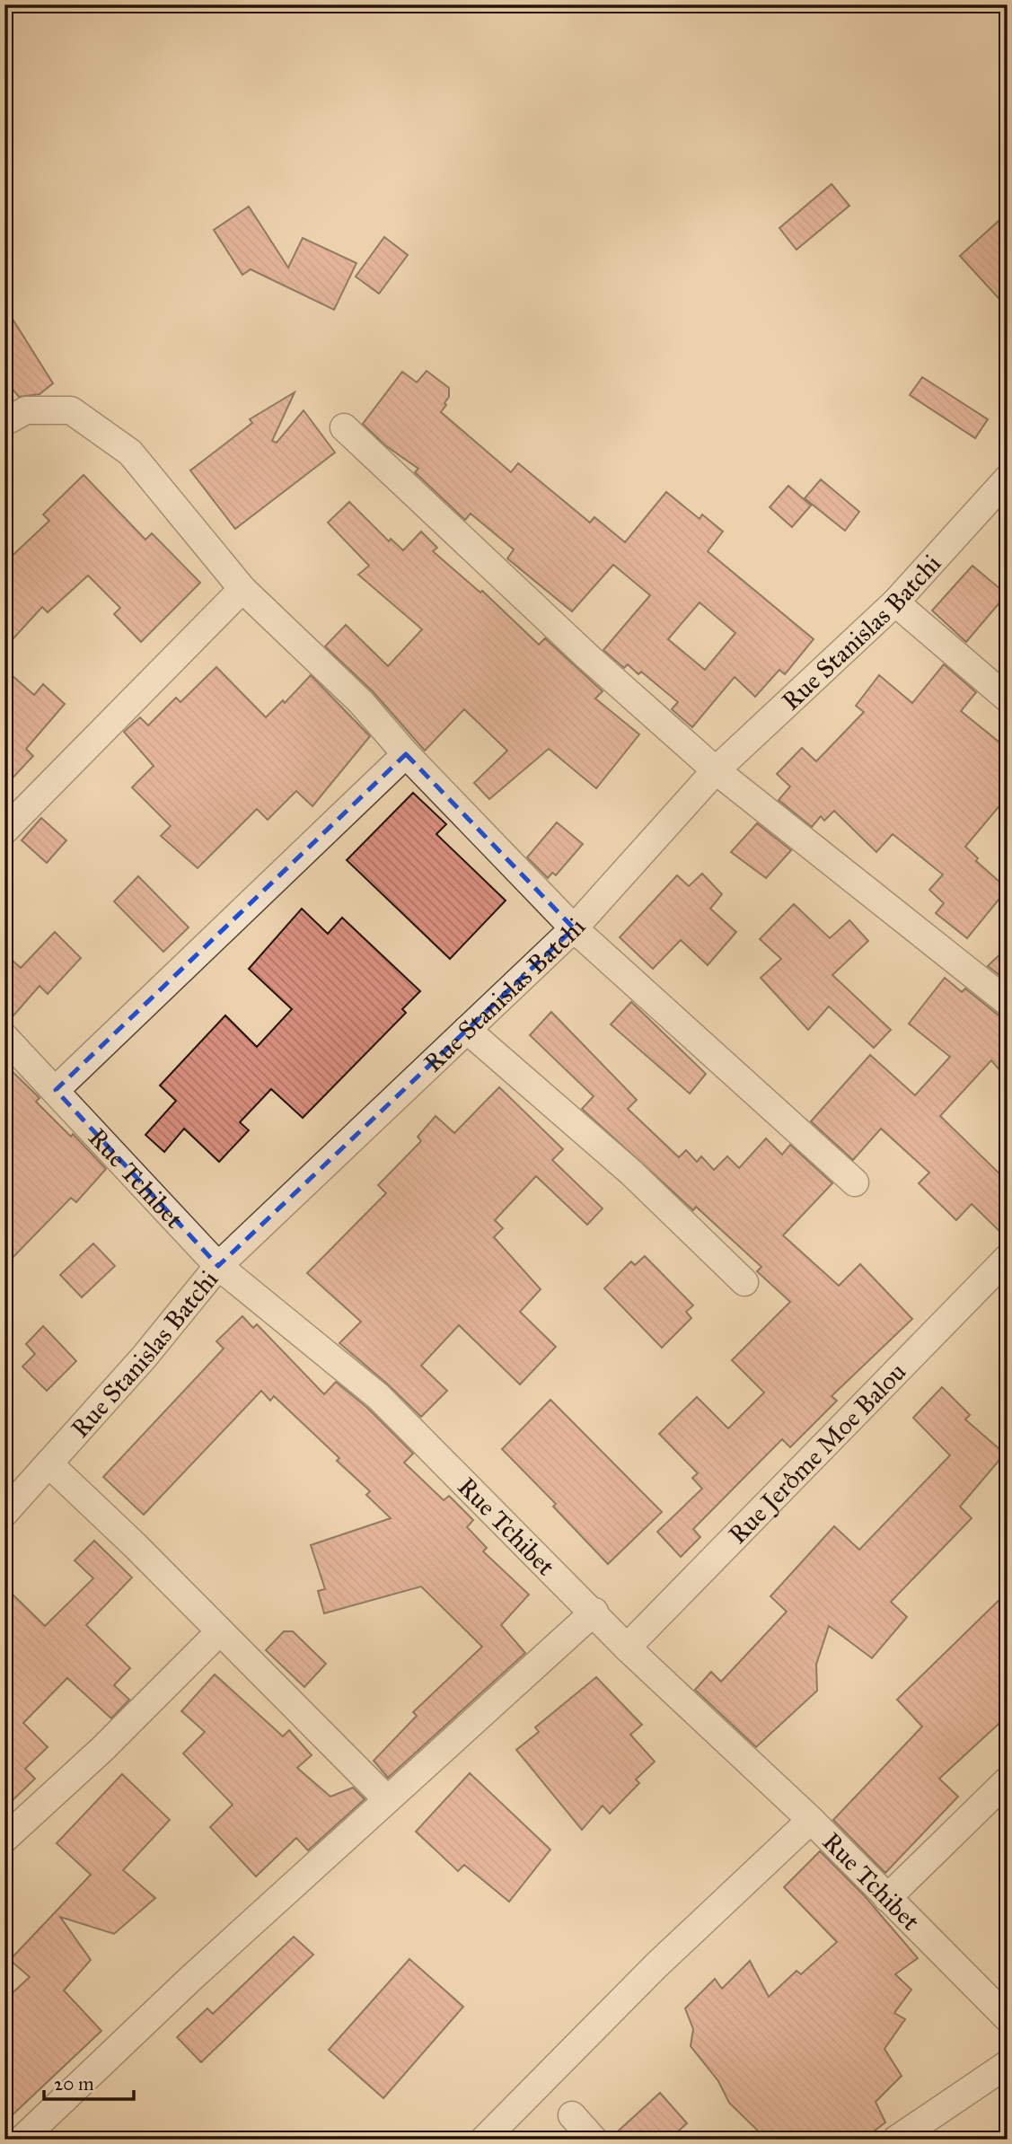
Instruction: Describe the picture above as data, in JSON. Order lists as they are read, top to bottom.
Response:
{
  "streets": {
    "street": ["Rue Stanislas Batchi", "Rue Tchibet", "Rue Jerôme Moe Balou"]
  },
  "crossings": [
    ["Rue Stanislas Batchi", "Rue Tchibet"],
    ["Rue Tchibet", "Rue Jerôme Moe Balou"]
  ],
  "scale_bar": "20 m"
}
